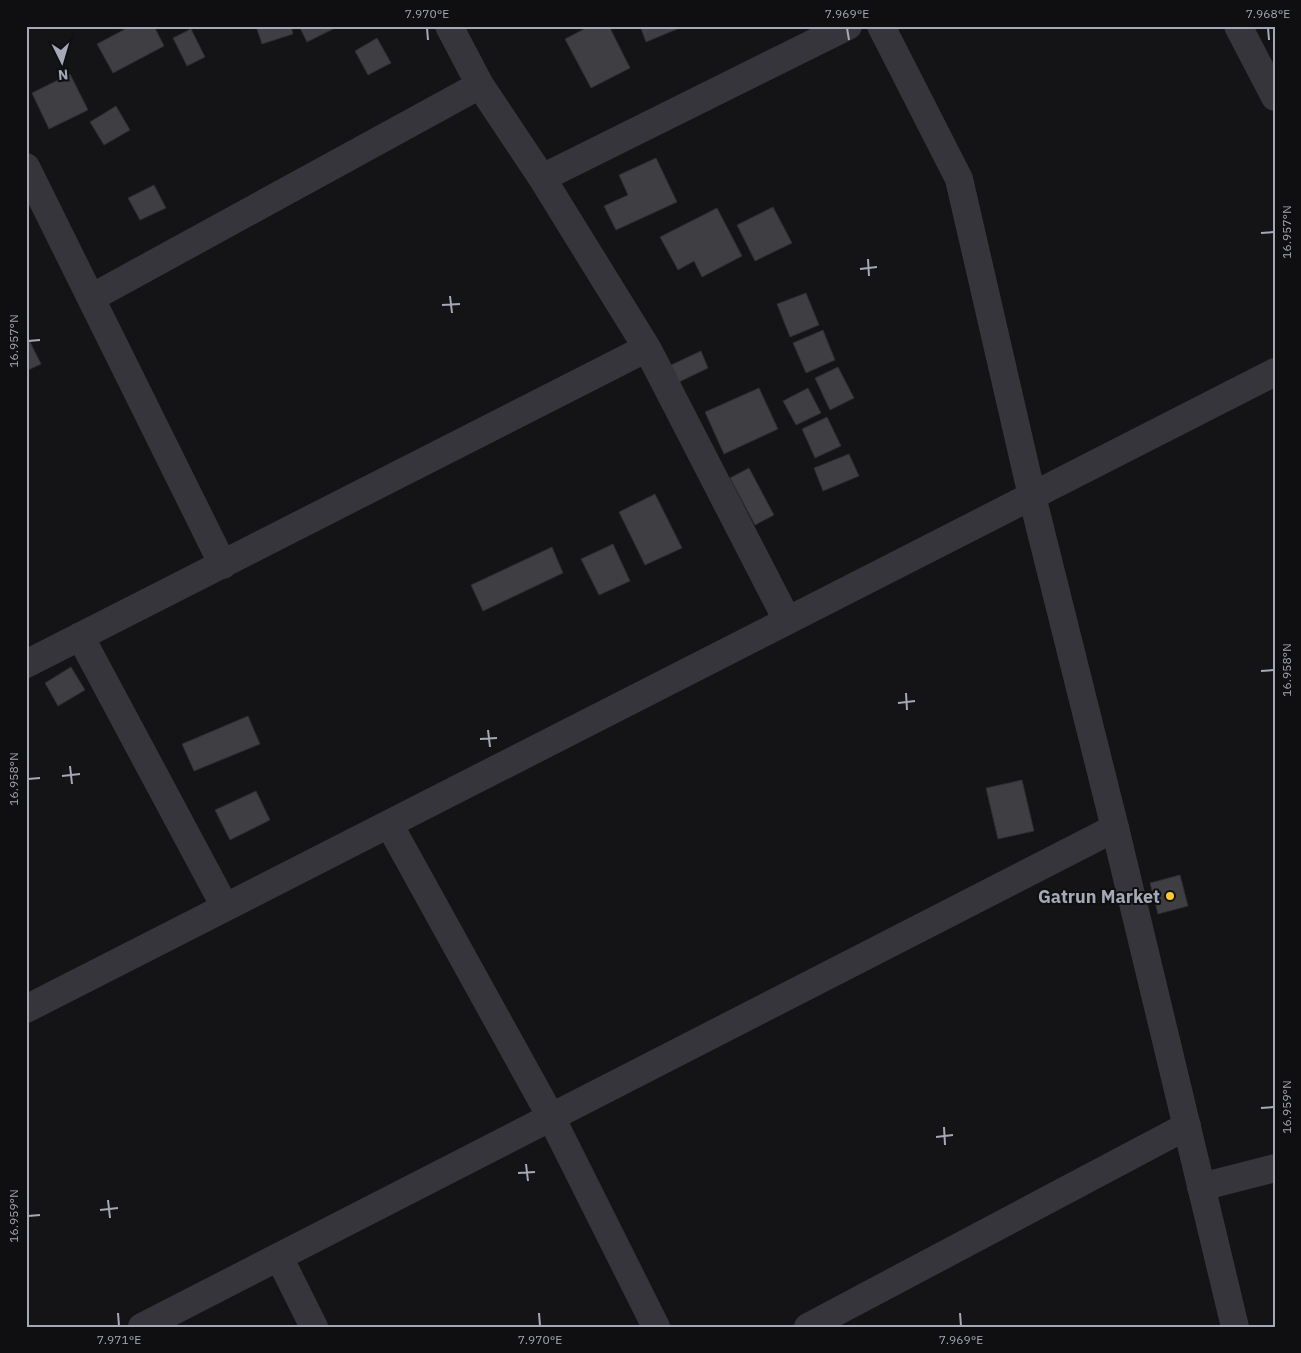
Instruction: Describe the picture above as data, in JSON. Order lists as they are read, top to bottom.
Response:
{
  "places": ["Gatrun Market"],
  "north": "bottom",
  "coordinates": [
    "7.970°E",
    "7.969°E",
    "7.968°E",
    "16.957°N",
    "16.958°N",
    "16.959°N",
    "7.971°E"
  ]
}
